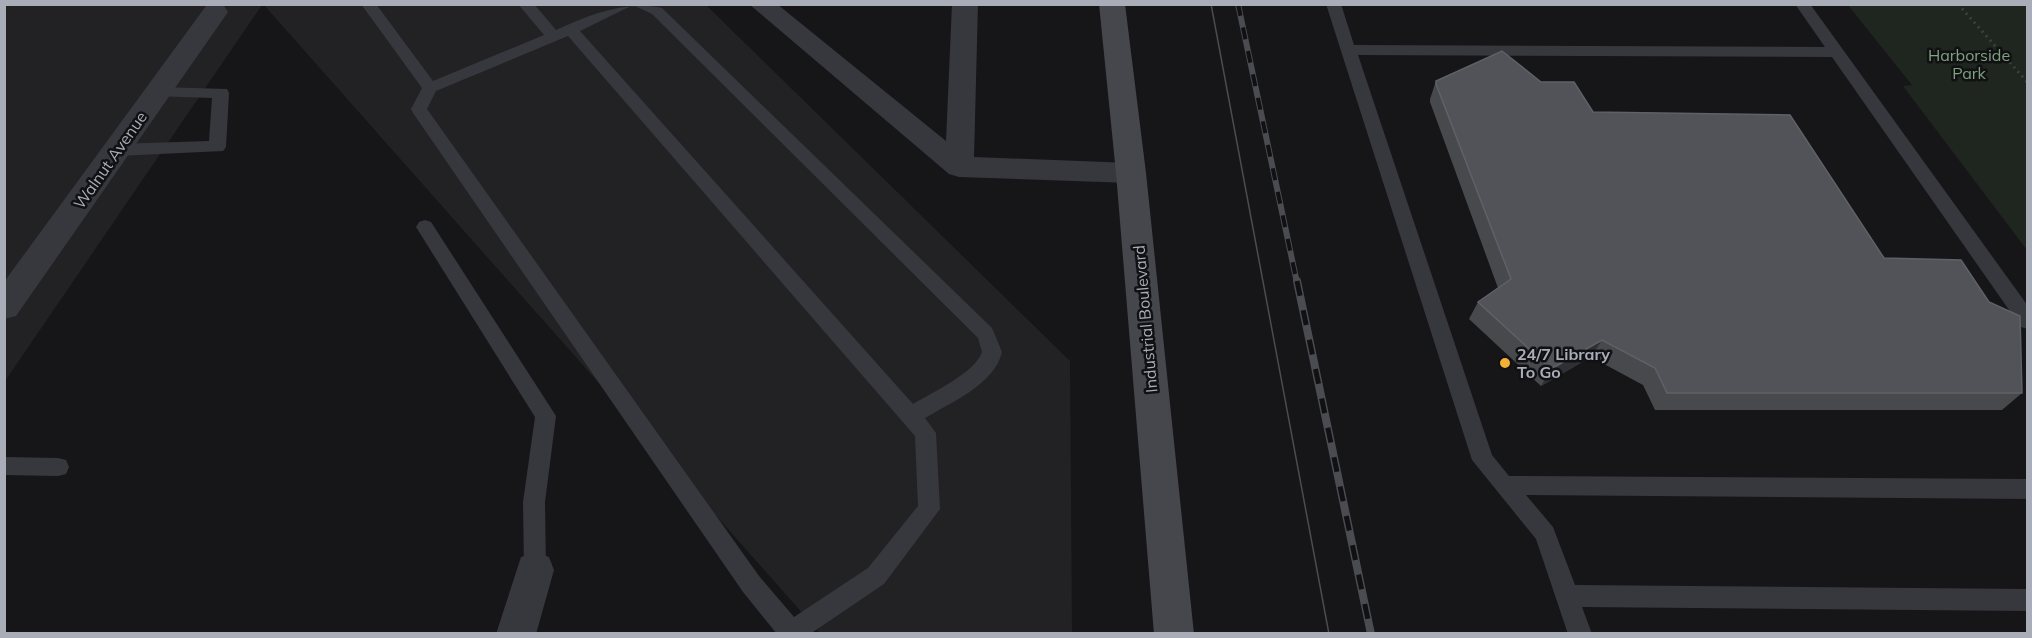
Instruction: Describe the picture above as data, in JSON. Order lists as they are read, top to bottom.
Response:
{
  "streets": {
    "main road": ["Industrial Boulevard"],
    "street": ["Walnut Avenue"]
  },
  "parks": ["Harborside Park"],
  "places": ["24/7 Library To Go"]
}
